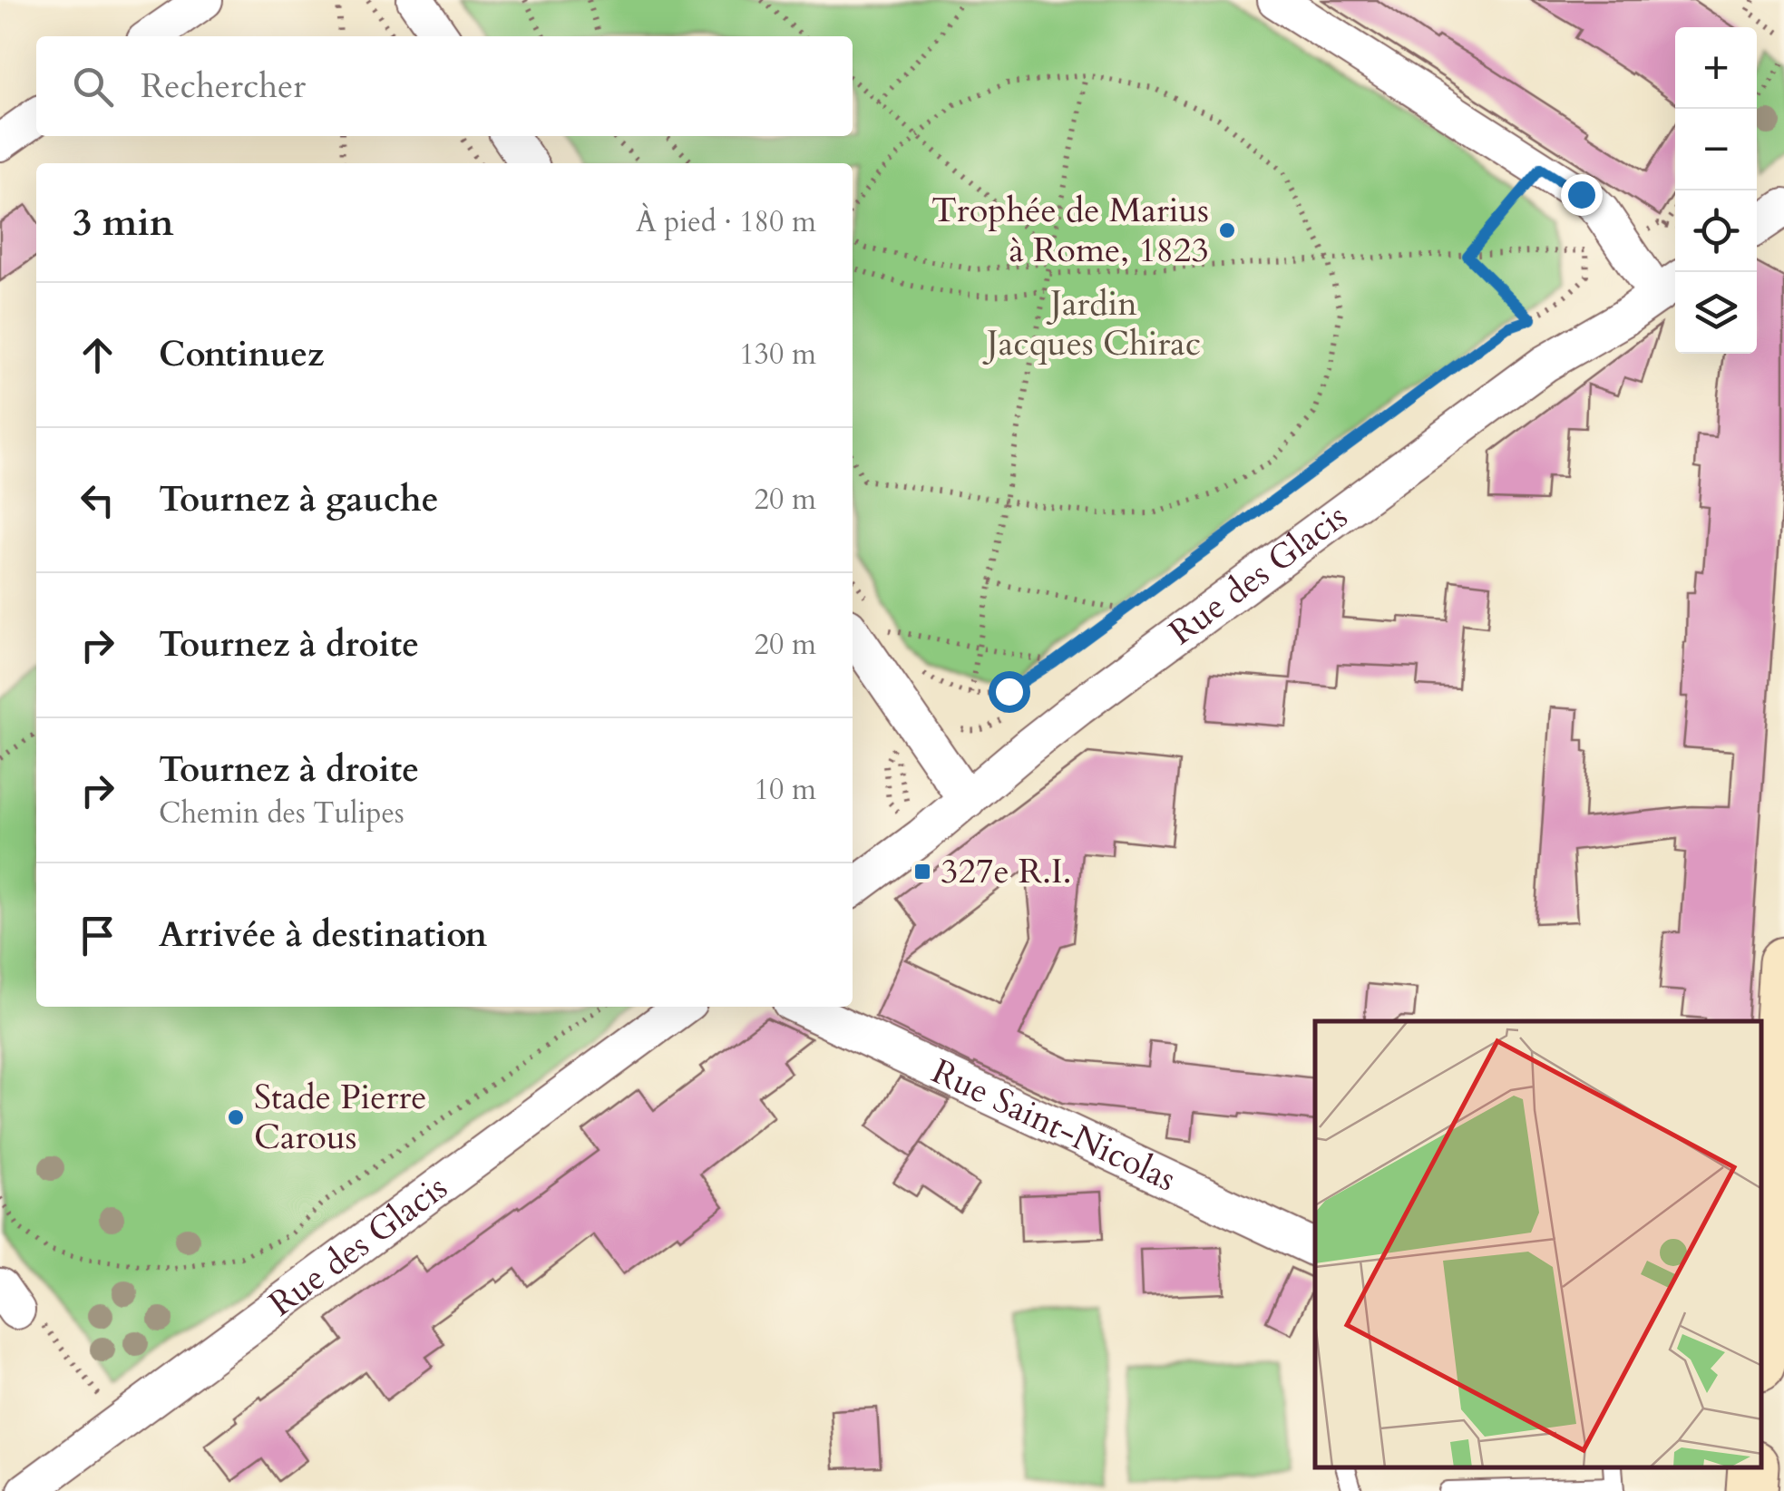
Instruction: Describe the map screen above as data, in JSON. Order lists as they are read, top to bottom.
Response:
{
  "streets": {
    "street": ["Rue des Glacis", "Rue Saint-Nicolas"]
  },
  "parks": ["Jardin Jacques Chirac"],
  "places": {
    "other": ["Trophée de Marius à Rome, 1823", "Stade Pierre Carous"],
    "transit": ["327e R.I."]
  },
  "page": {
    "map_buttons": ["+", "−"],
    "search": "Rechercher",
    "heading": ["3 min", "À pied · 180 m"],
    "list": [
      ["Continuez", "130 m"],
      ["Tournez à gauche", "20 m"],
      ["Tournez à droite", "20 m"],
      ["Tournez à droite", "Chemin des Tulipes", "10 m"],
      "Arrivée à destination"
    ]
  }
}
